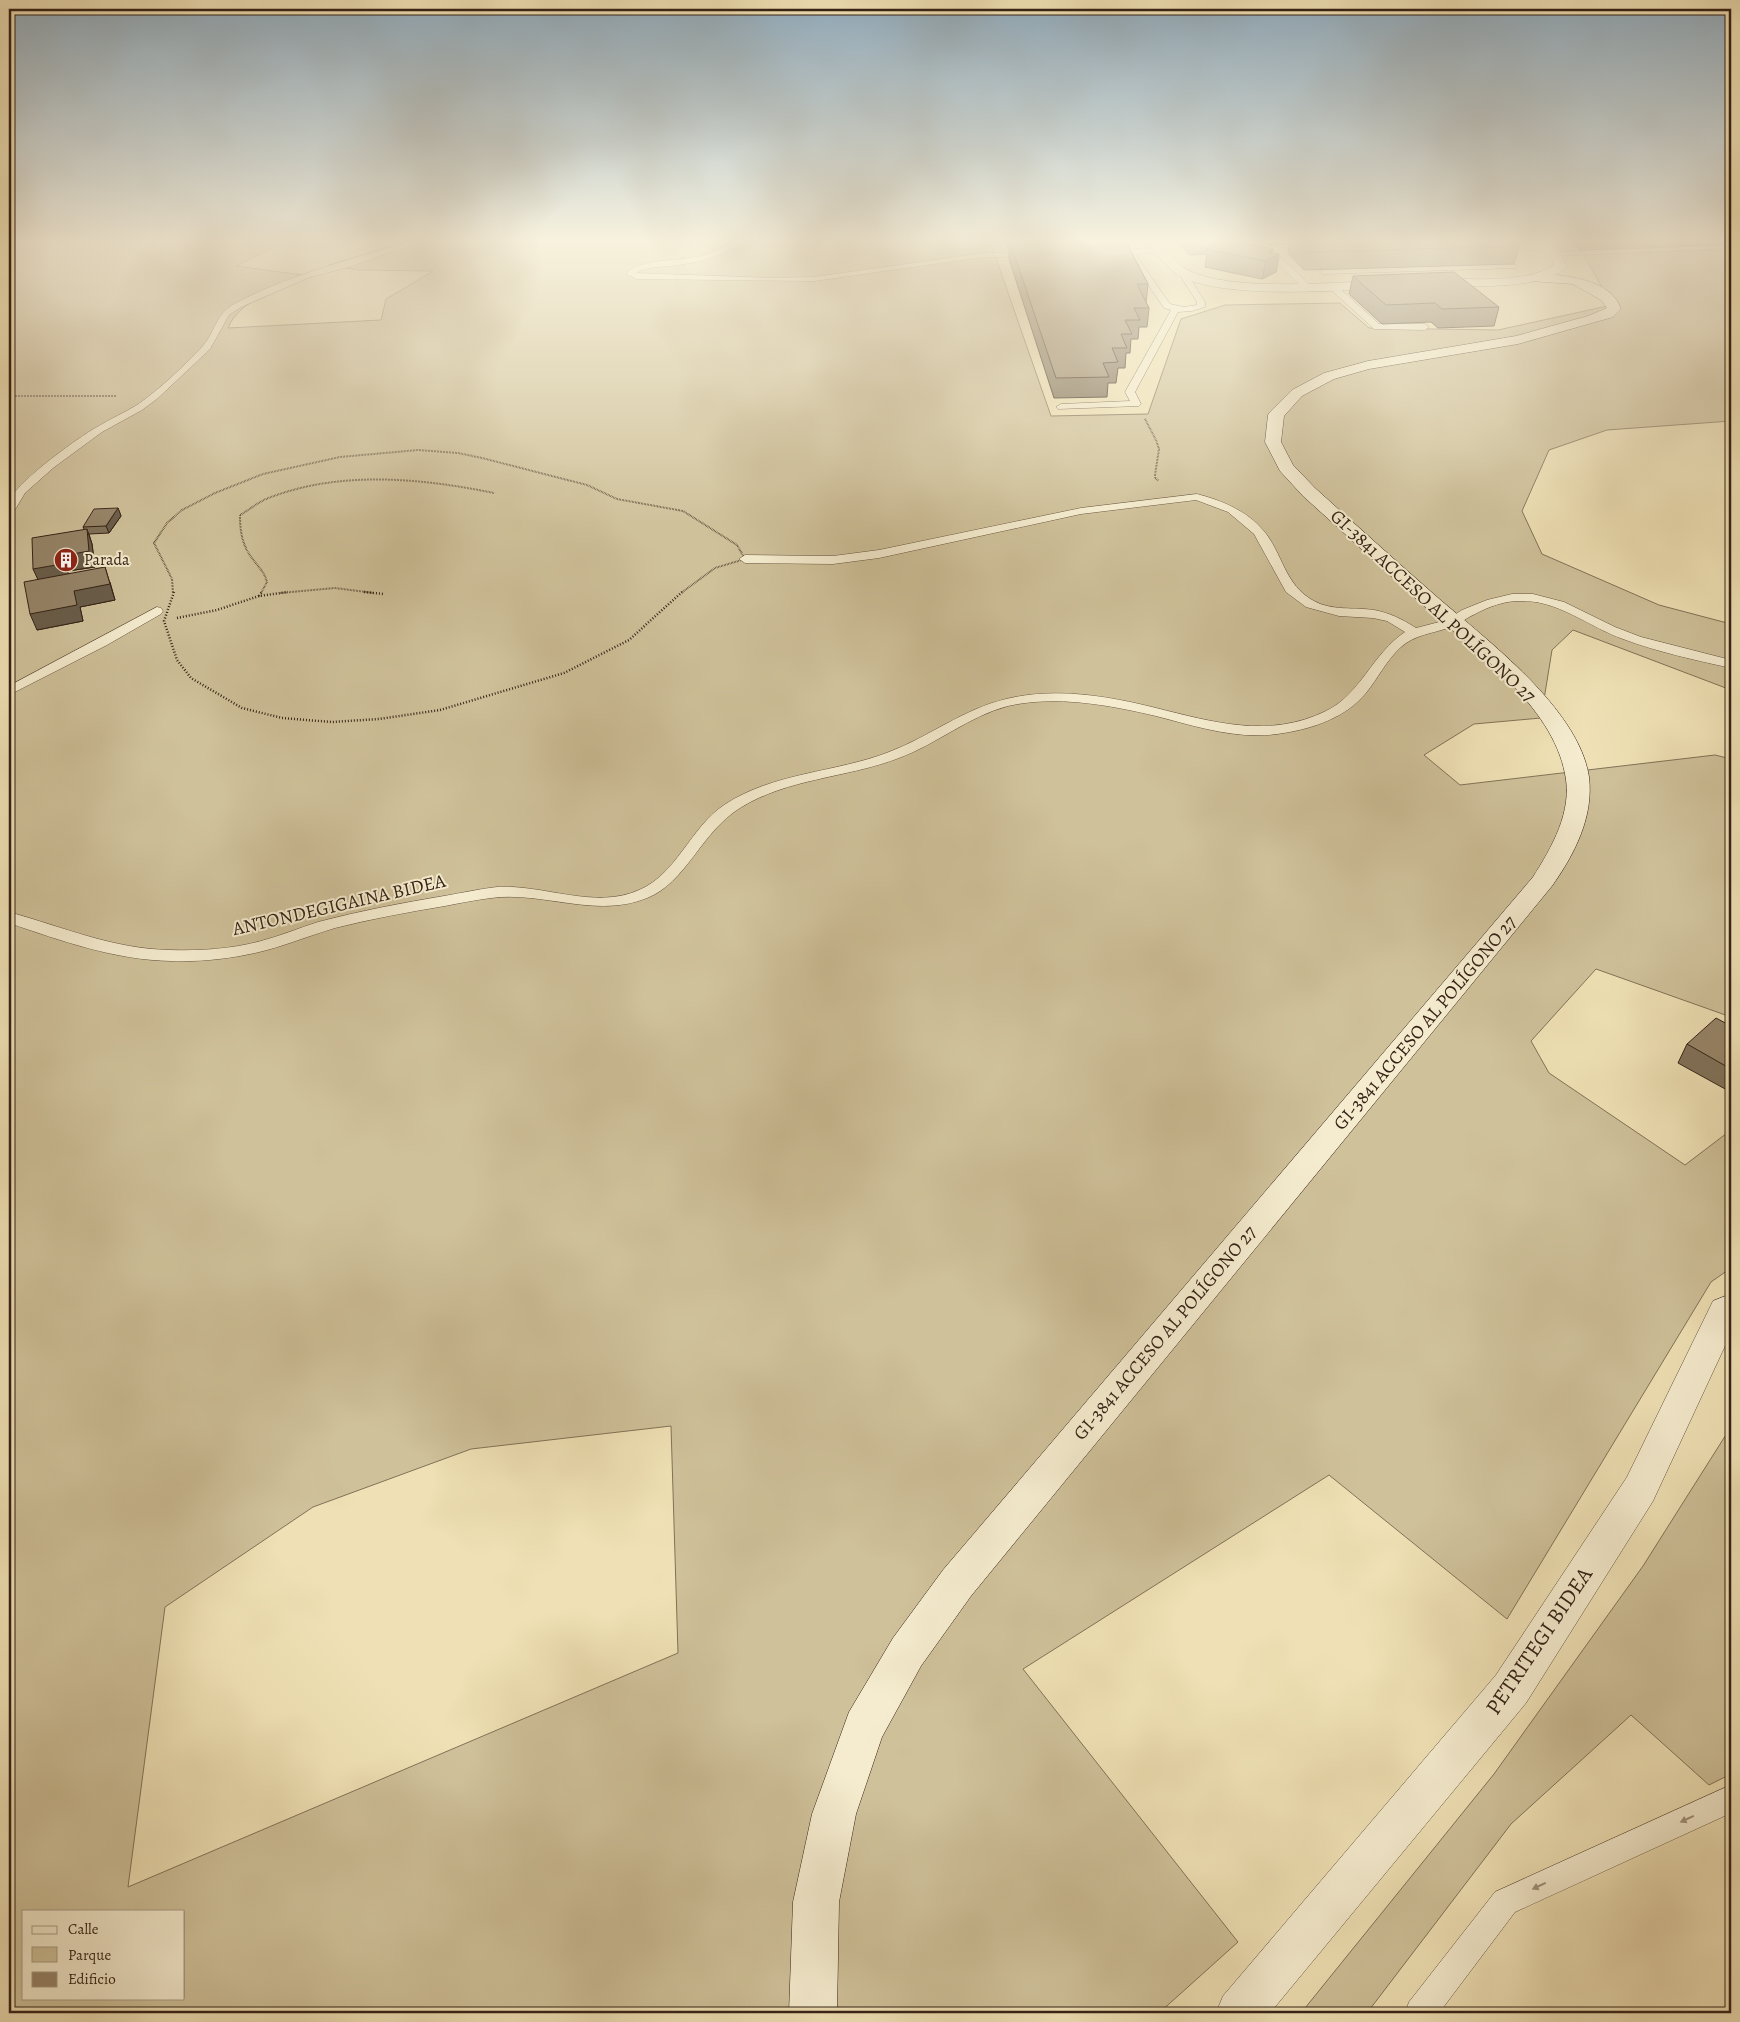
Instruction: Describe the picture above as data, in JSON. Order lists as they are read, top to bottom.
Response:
{
  "streets": {
    "main road": ["GI-3841 ACCESO AL POLÍGONO 27", "PETRITEGI BIDEA"],
    "lane": ["ANTONDEGIGAINA BIDEA"]
  },
  "crossings": [
    ["GI-3841 ACCESO AL POLÍGONO 27", "ANTONDEGIGAINA BIDEA"]
  ],
  "places": {
    "building": ["Parada"]
  },
  "legend": ["Calle", "Parque", "Edificio"]
}
